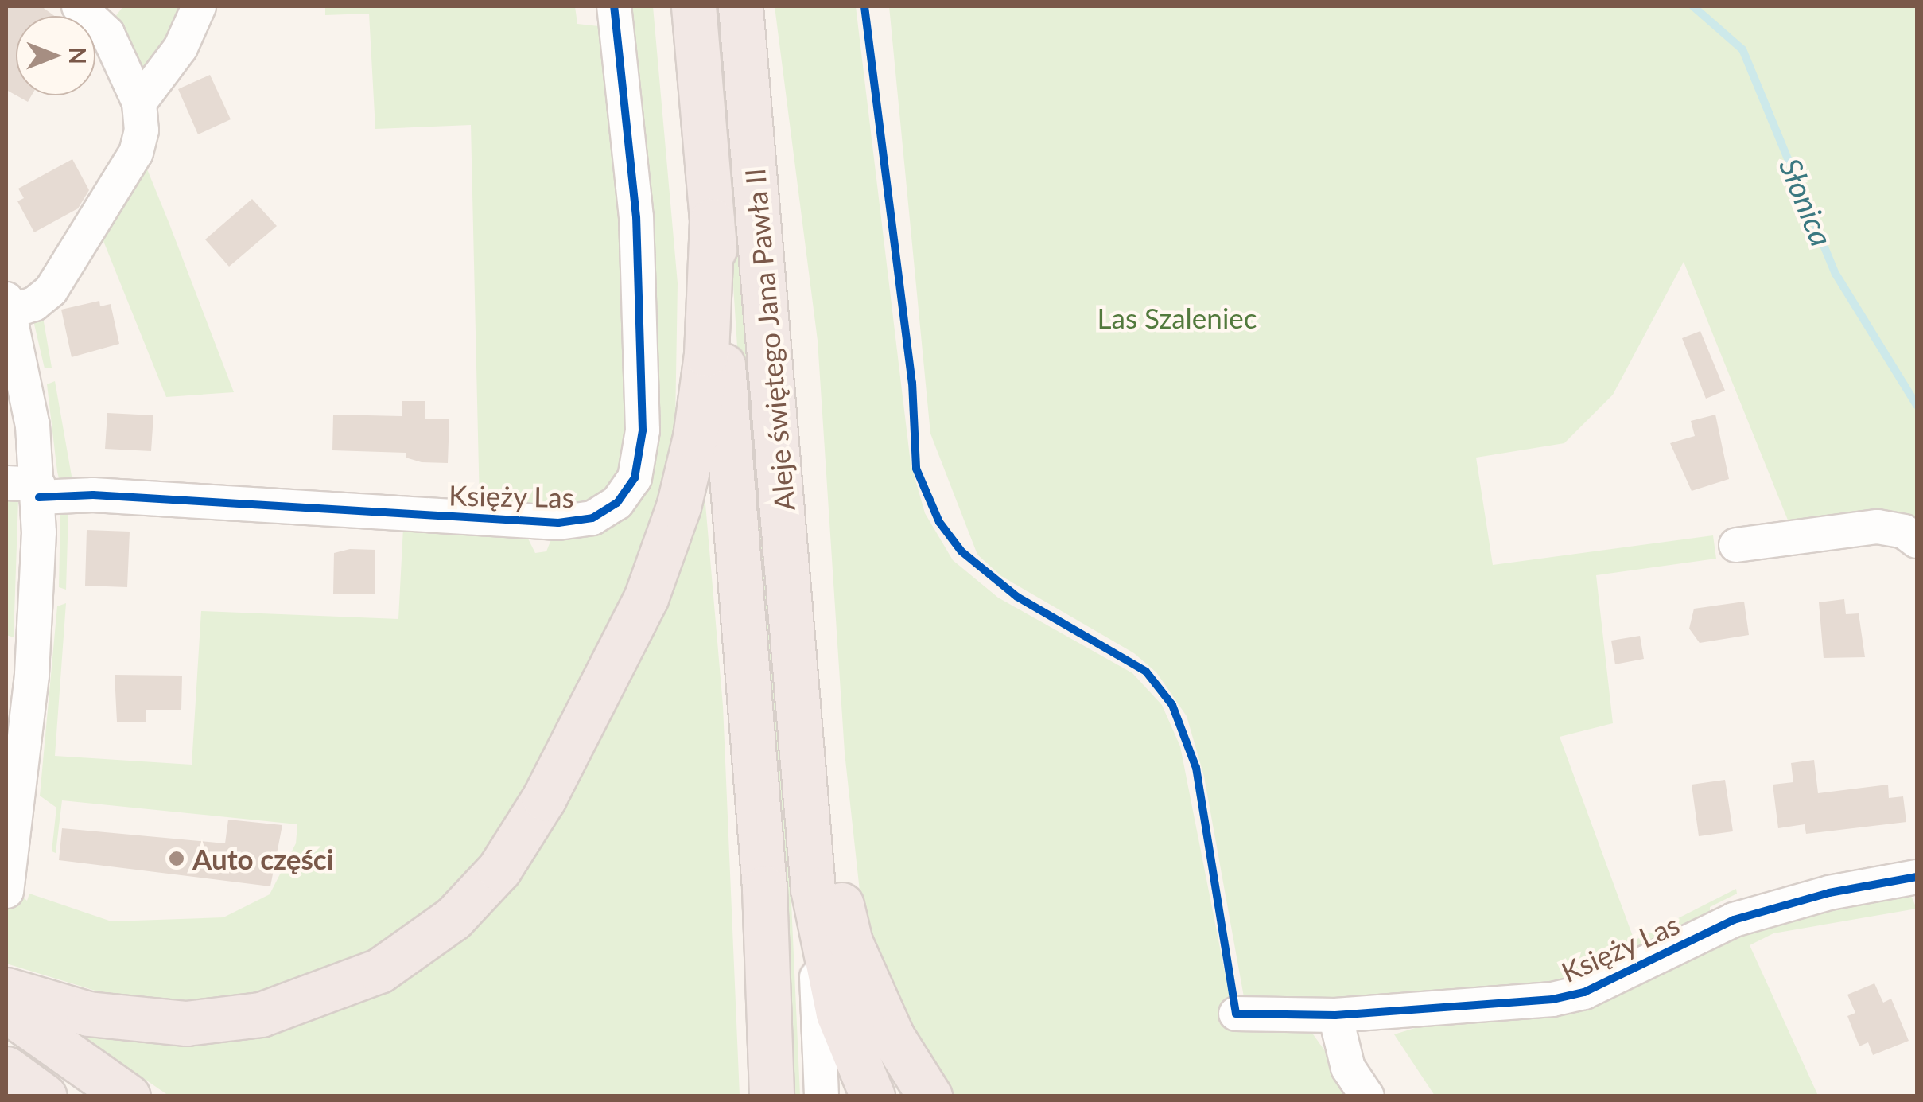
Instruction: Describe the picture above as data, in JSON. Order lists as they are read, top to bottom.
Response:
{
  "streets": {
    "highway": ["Aleje świętego Jana Pawła II"],
    "street": ["Księży Las"]
  },
  "water": ["Słonica"],
  "parks": ["Las Szaleniec"],
  "places": ["Auto części"],
  "north": "right"
}
